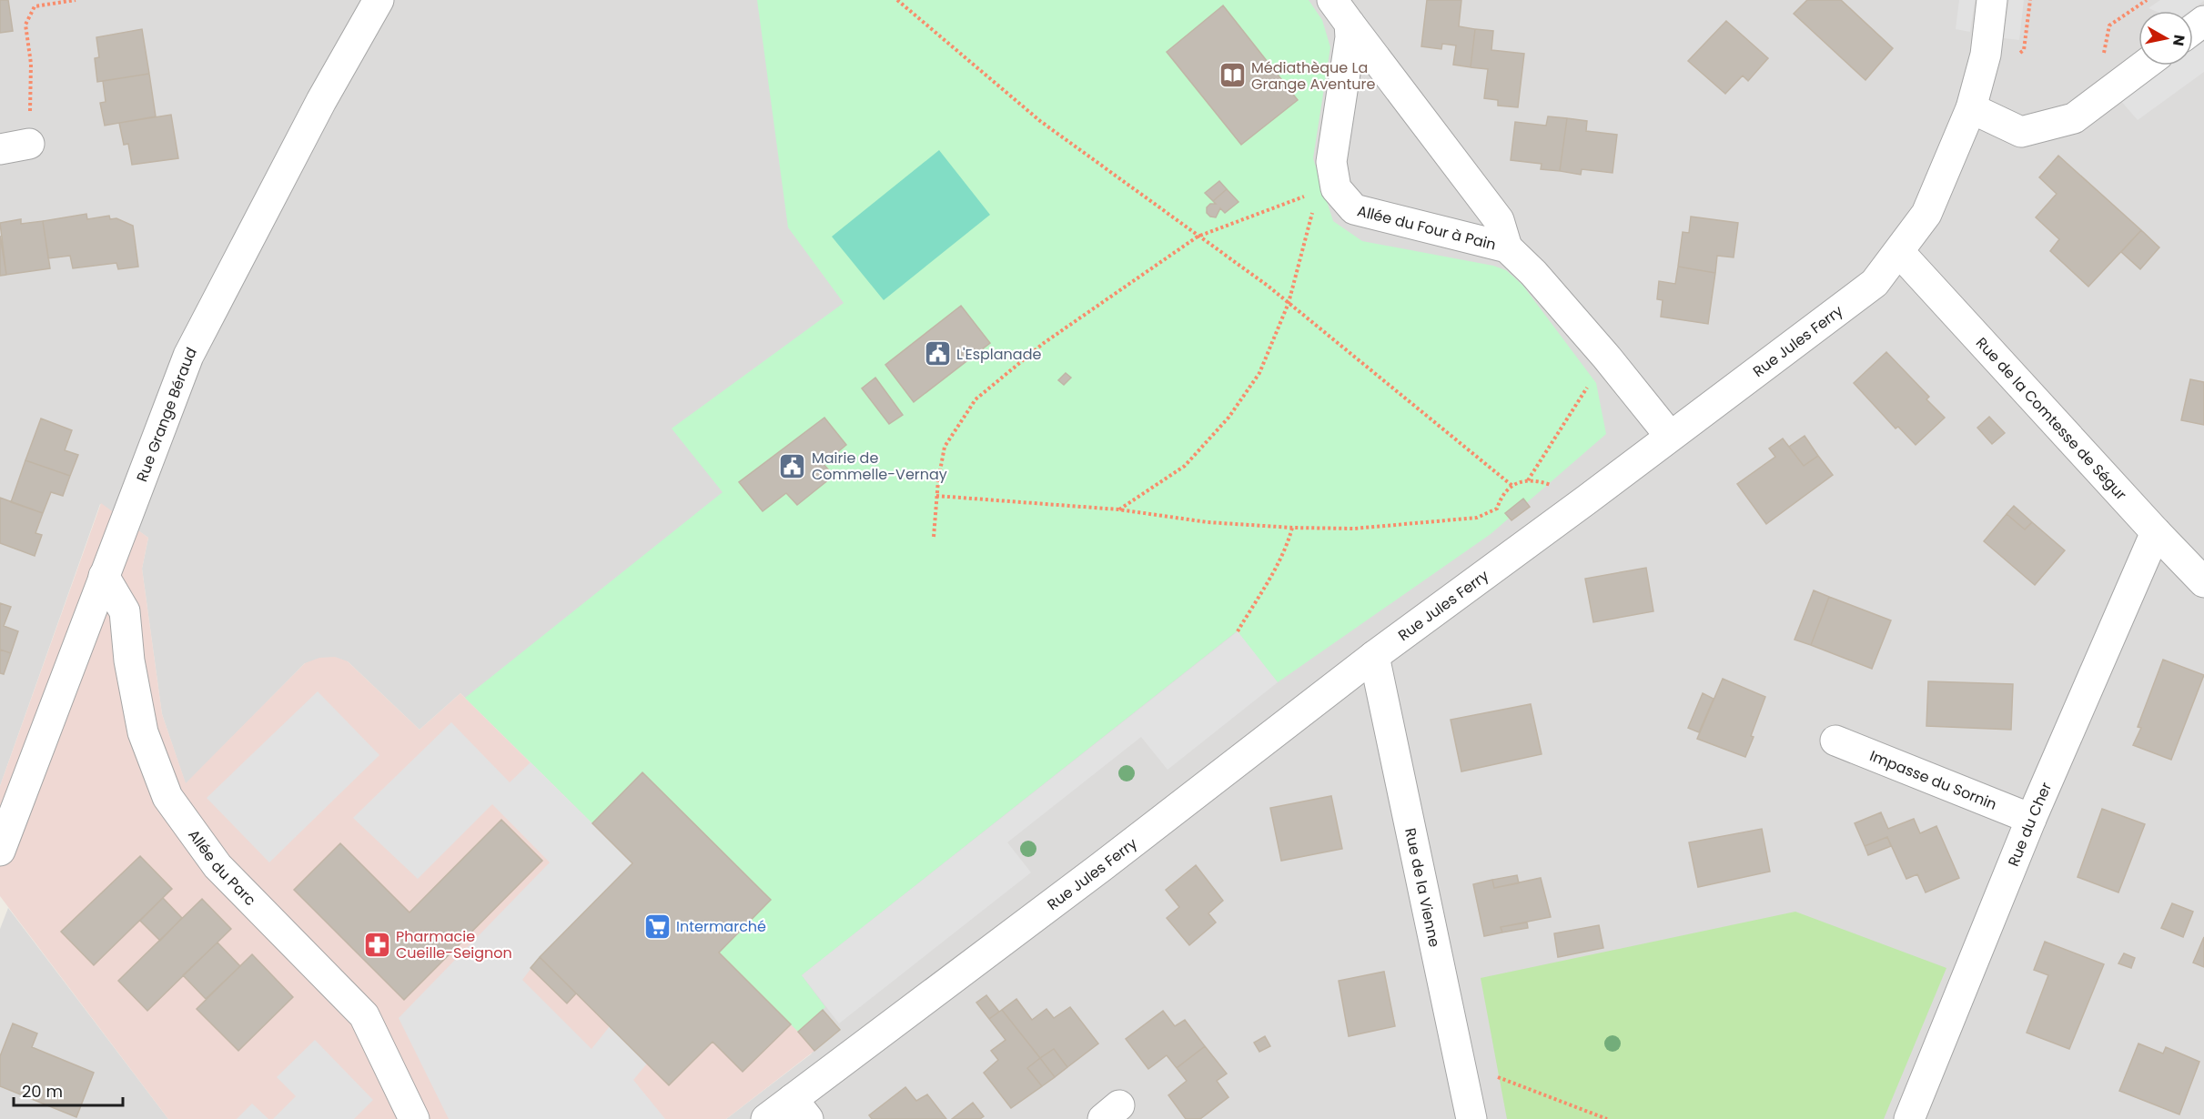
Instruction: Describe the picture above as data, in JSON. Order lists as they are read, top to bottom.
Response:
{
  "streets": {
    "street": [
      "Allée du Four à Pain",
      "Rue Jules Ferry",
      "Rue Grange Béraud",
      "Rue de la Comtesse de Ségur",
      "Impasse du Sornin",
      "Rue du Cher",
      "Allée du Parc",
      "Rue de la Vienne"
    ]
  },
  "crossings": [
    ["Allée du Four à Pain", "Rue Jules Ferry"],
    ["Rue Jules Ferry", "Rue de la Comtesse de Ségur"],
    ["Rue Jules Ferry", "Rue de la Vienne"],
    ["Rue Grange Béraud", "Allée du Parc"],
    ["Rue de la Comtesse de Ségur", "Rue du Cher"],
    ["Impasse du Sornin", "Rue du Cher"]
  ],
  "places": {
    "library": ["Médiathèque La Grange Aventure"],
    "public building": ["L'Esplanade", "Mairie de Commelle-Vernay"],
    "supermarket": ["Intermarché"],
    "pharmacy": ["Pharmacie Cueille-Seignon"]
  },
  "scale_bar": "20 m",
  "north": "right"
}
